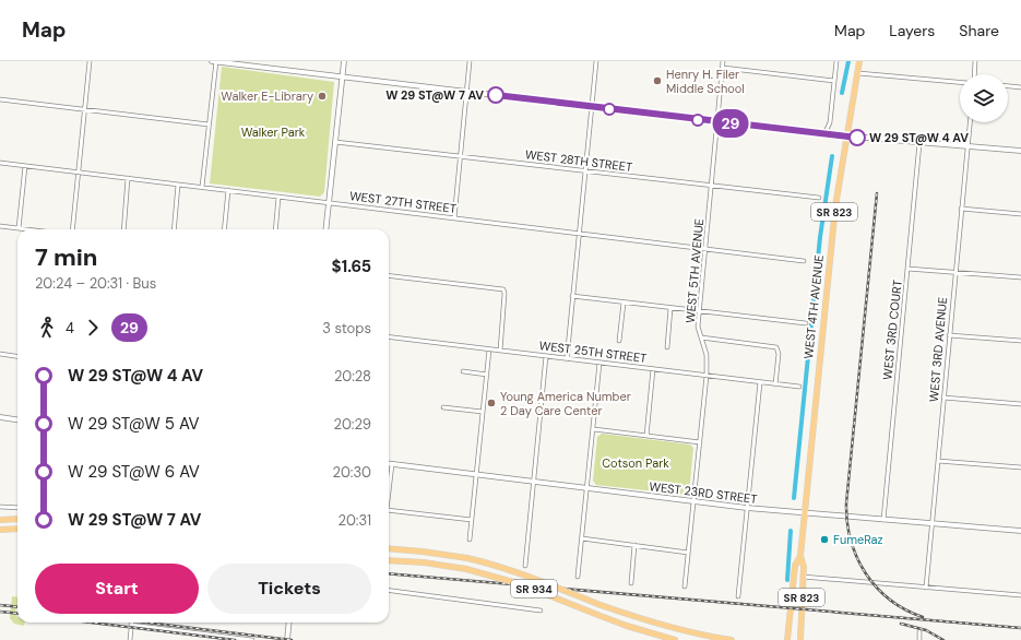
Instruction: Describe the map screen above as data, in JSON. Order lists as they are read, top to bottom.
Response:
{
  "streets": {
    "main road": ["SR 823", "WEST 4TH AVENUE", "SR 934"],
    "street": [
      "WEST 28TH STREET",
      "WEST 27TH STREET",
      "WEST 5TH AVENUE",
      "WEST 3RD COURT",
      "WEST 3RD AVENUE",
      "WEST 25TH STREET",
      "WEST 23RD STREET"
    ]
  },
  "crossings": [
    ["WEST 28TH STREET", "WEST 5TH AVENUE"],
    ["WEST 27TH STREET", "WEST 5TH AVENUE"],
    ["WEST 5TH AVENUE", "WEST 25TH STREET"],
    ["WEST 5TH AVENUE", "WEST 23RD STREET"],
    ["WEST 4TH AVENUE", "WEST 23RD STREET"],
    ["WEST 3RD COURT", "WEST 23RD STREET"],
    ["WEST 3RD AVENUE", "WEST 23RD STREET"]
  ],
  "parks": ["Walker Park", "Cotson Park"],
  "places": [
    "Henry H. Filer Middle School",
    "W 29 ST@W 7 AV",
    "Walker E-Library",
    "W 29 ST@W 4 AV",
    "Young America Number 2 Day Care Center",
    "FumeRaz"
  ],
  "lines": ["bus line 29"],
  "page": {
    "header": "Map",
    "nav": ["Map", "Layers", "Share"],
    "on_map": "29",
    "heading": ["7 min", "20:24 – 20:31 · Bus", "$1.65"],
    "legs": ["4", "29", "3 stops"],
    "list": [
      {
        "name": "W 29 ST@W 4 AV",
        "value": "20:28"
      },
      {
        "name": "W 29 ST@W 5 AV",
        "value": "20:29"
      },
      {
        "name": "W 29 ST@W 6 AV",
        "value": "20:30"
      },
      {
        "name": "W 29 ST@W 7 AV",
        "value": "20:31"
      }
    ],
    "buttons": ["Start", "Tickets"]
  }
}
